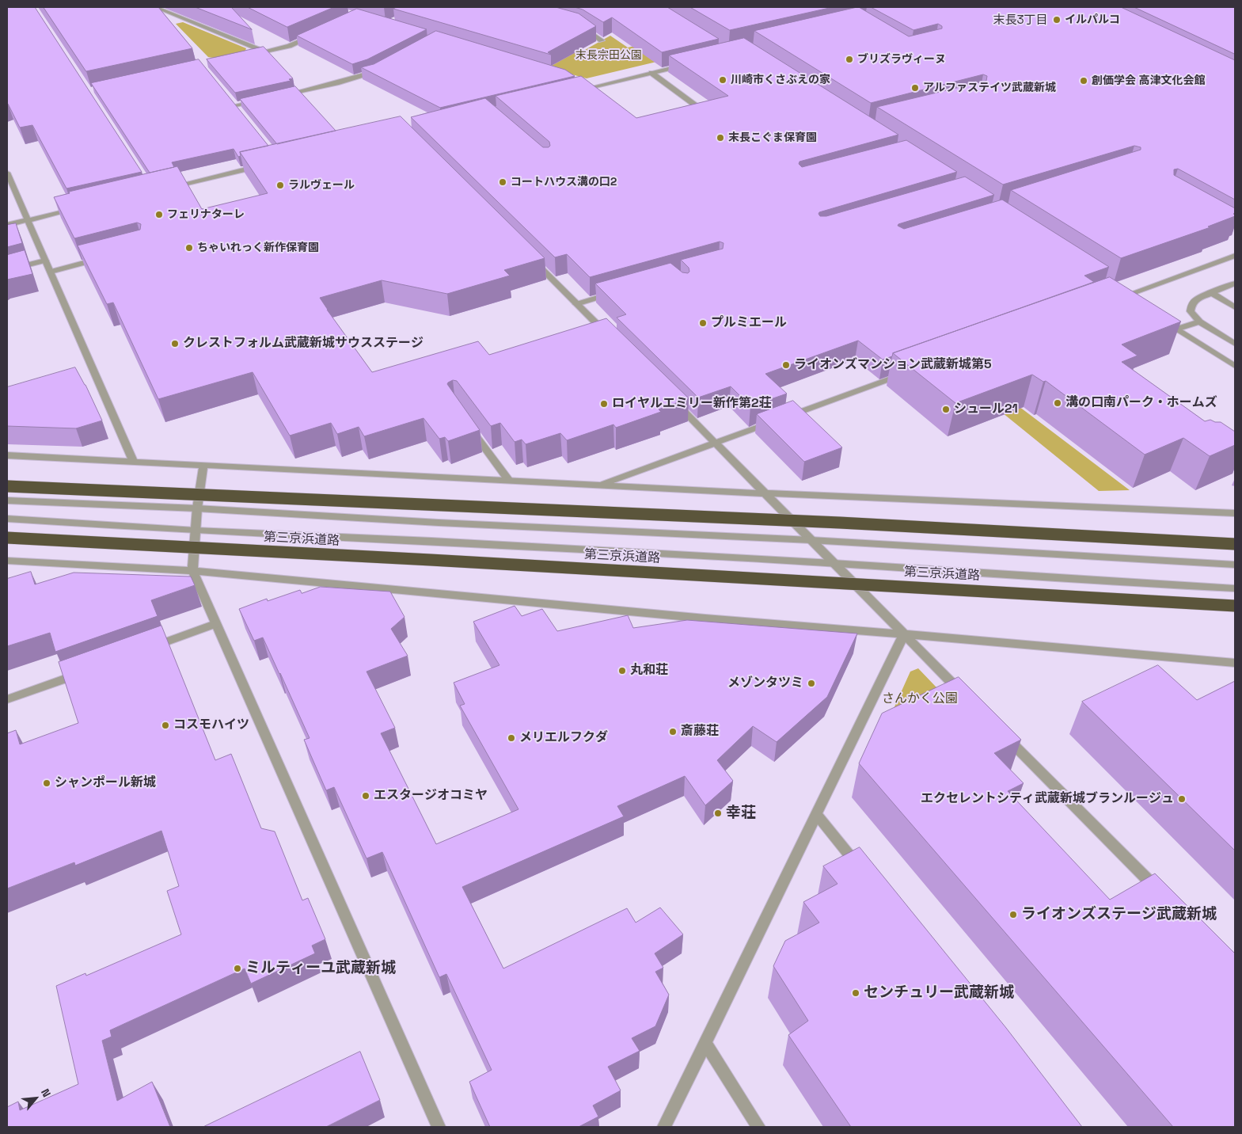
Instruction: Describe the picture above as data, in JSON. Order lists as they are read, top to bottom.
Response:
{
  "streets": {
    "highway": ["第三京浜道路"]
  },
  "districts": ["末長3丁目"],
  "parks": ["末長宗田公園", "さんかく公園"],
  "places": [
    "イルパルコ",
    "ブリズラヴィーヌ",
    "川崎市くさぶえの家",
    "創価学会 高津文化会館",
    "アルファステイツ武蔵新城",
    "末長こぐま保育園",
    "コートハウス溝の口2",
    "ラルヴェール",
    "フェリナターレ",
    "ちゃいれっく新作保育園",
    "プルミエール",
    "クレストフォルム武蔵新城サウスステージ",
    "ライオンズマンション武蔵新城第5",
    "溝の口南パーク・ホームズ",
    "ロイヤルエミリー新作第2荘",
    "シュール21",
    "丸和荘",
    "メゾンタツミ",
    "コスモハイツ",
    "斎藤荘",
    "メリエルフクダ",
    "シャンポール新城",
    "エスタージオコミヤ",
    "エクセレントシティ武蔵新城ブランルージュ",
    "幸荘",
    "ライオンズステージ武蔵新城",
    "ミルティーユ武蔵新城",
    "センチュリー武蔵新城"
  ],
  "north": "top right"
}
